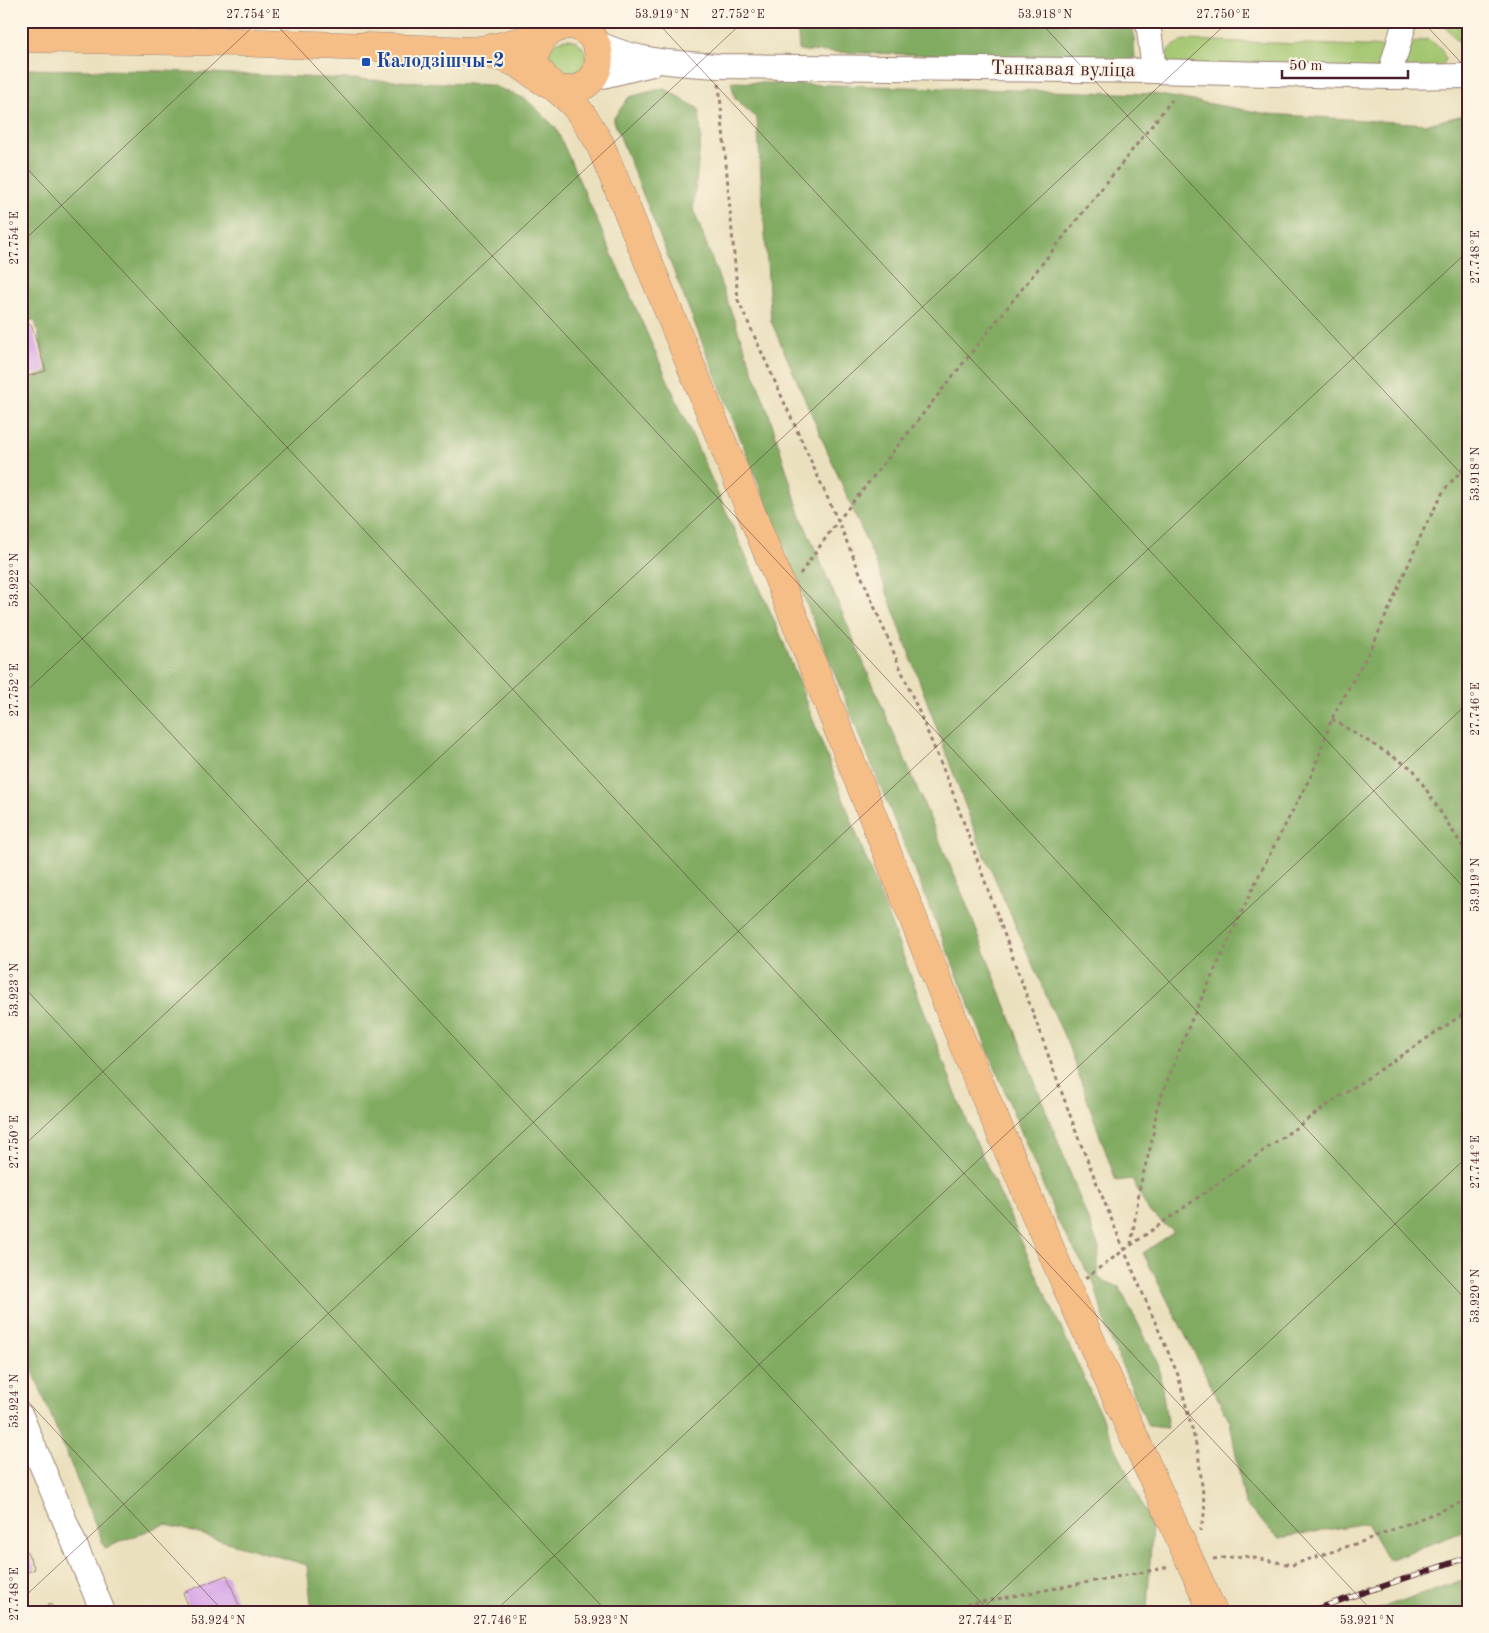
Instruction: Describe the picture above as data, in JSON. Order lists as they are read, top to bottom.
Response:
{
  "streets": {
    "street": ["Танкавая вуліца"]
  },
  "places": {
    "transit": ["Калодзішчы-2"]
  },
  "scale_bar": "50 m",
  "coordinates": [
    "27.754°E",
    "53.919°N",
    "27.752°E",
    "53.918°N",
    "27.750°E",
    "27.748°E",
    "53.922°N",
    "27.746°E",
    "53.923°N",
    "27.744°E",
    "53.920°N",
    "53.924°N",
    "53.921°N"
  ]
}
